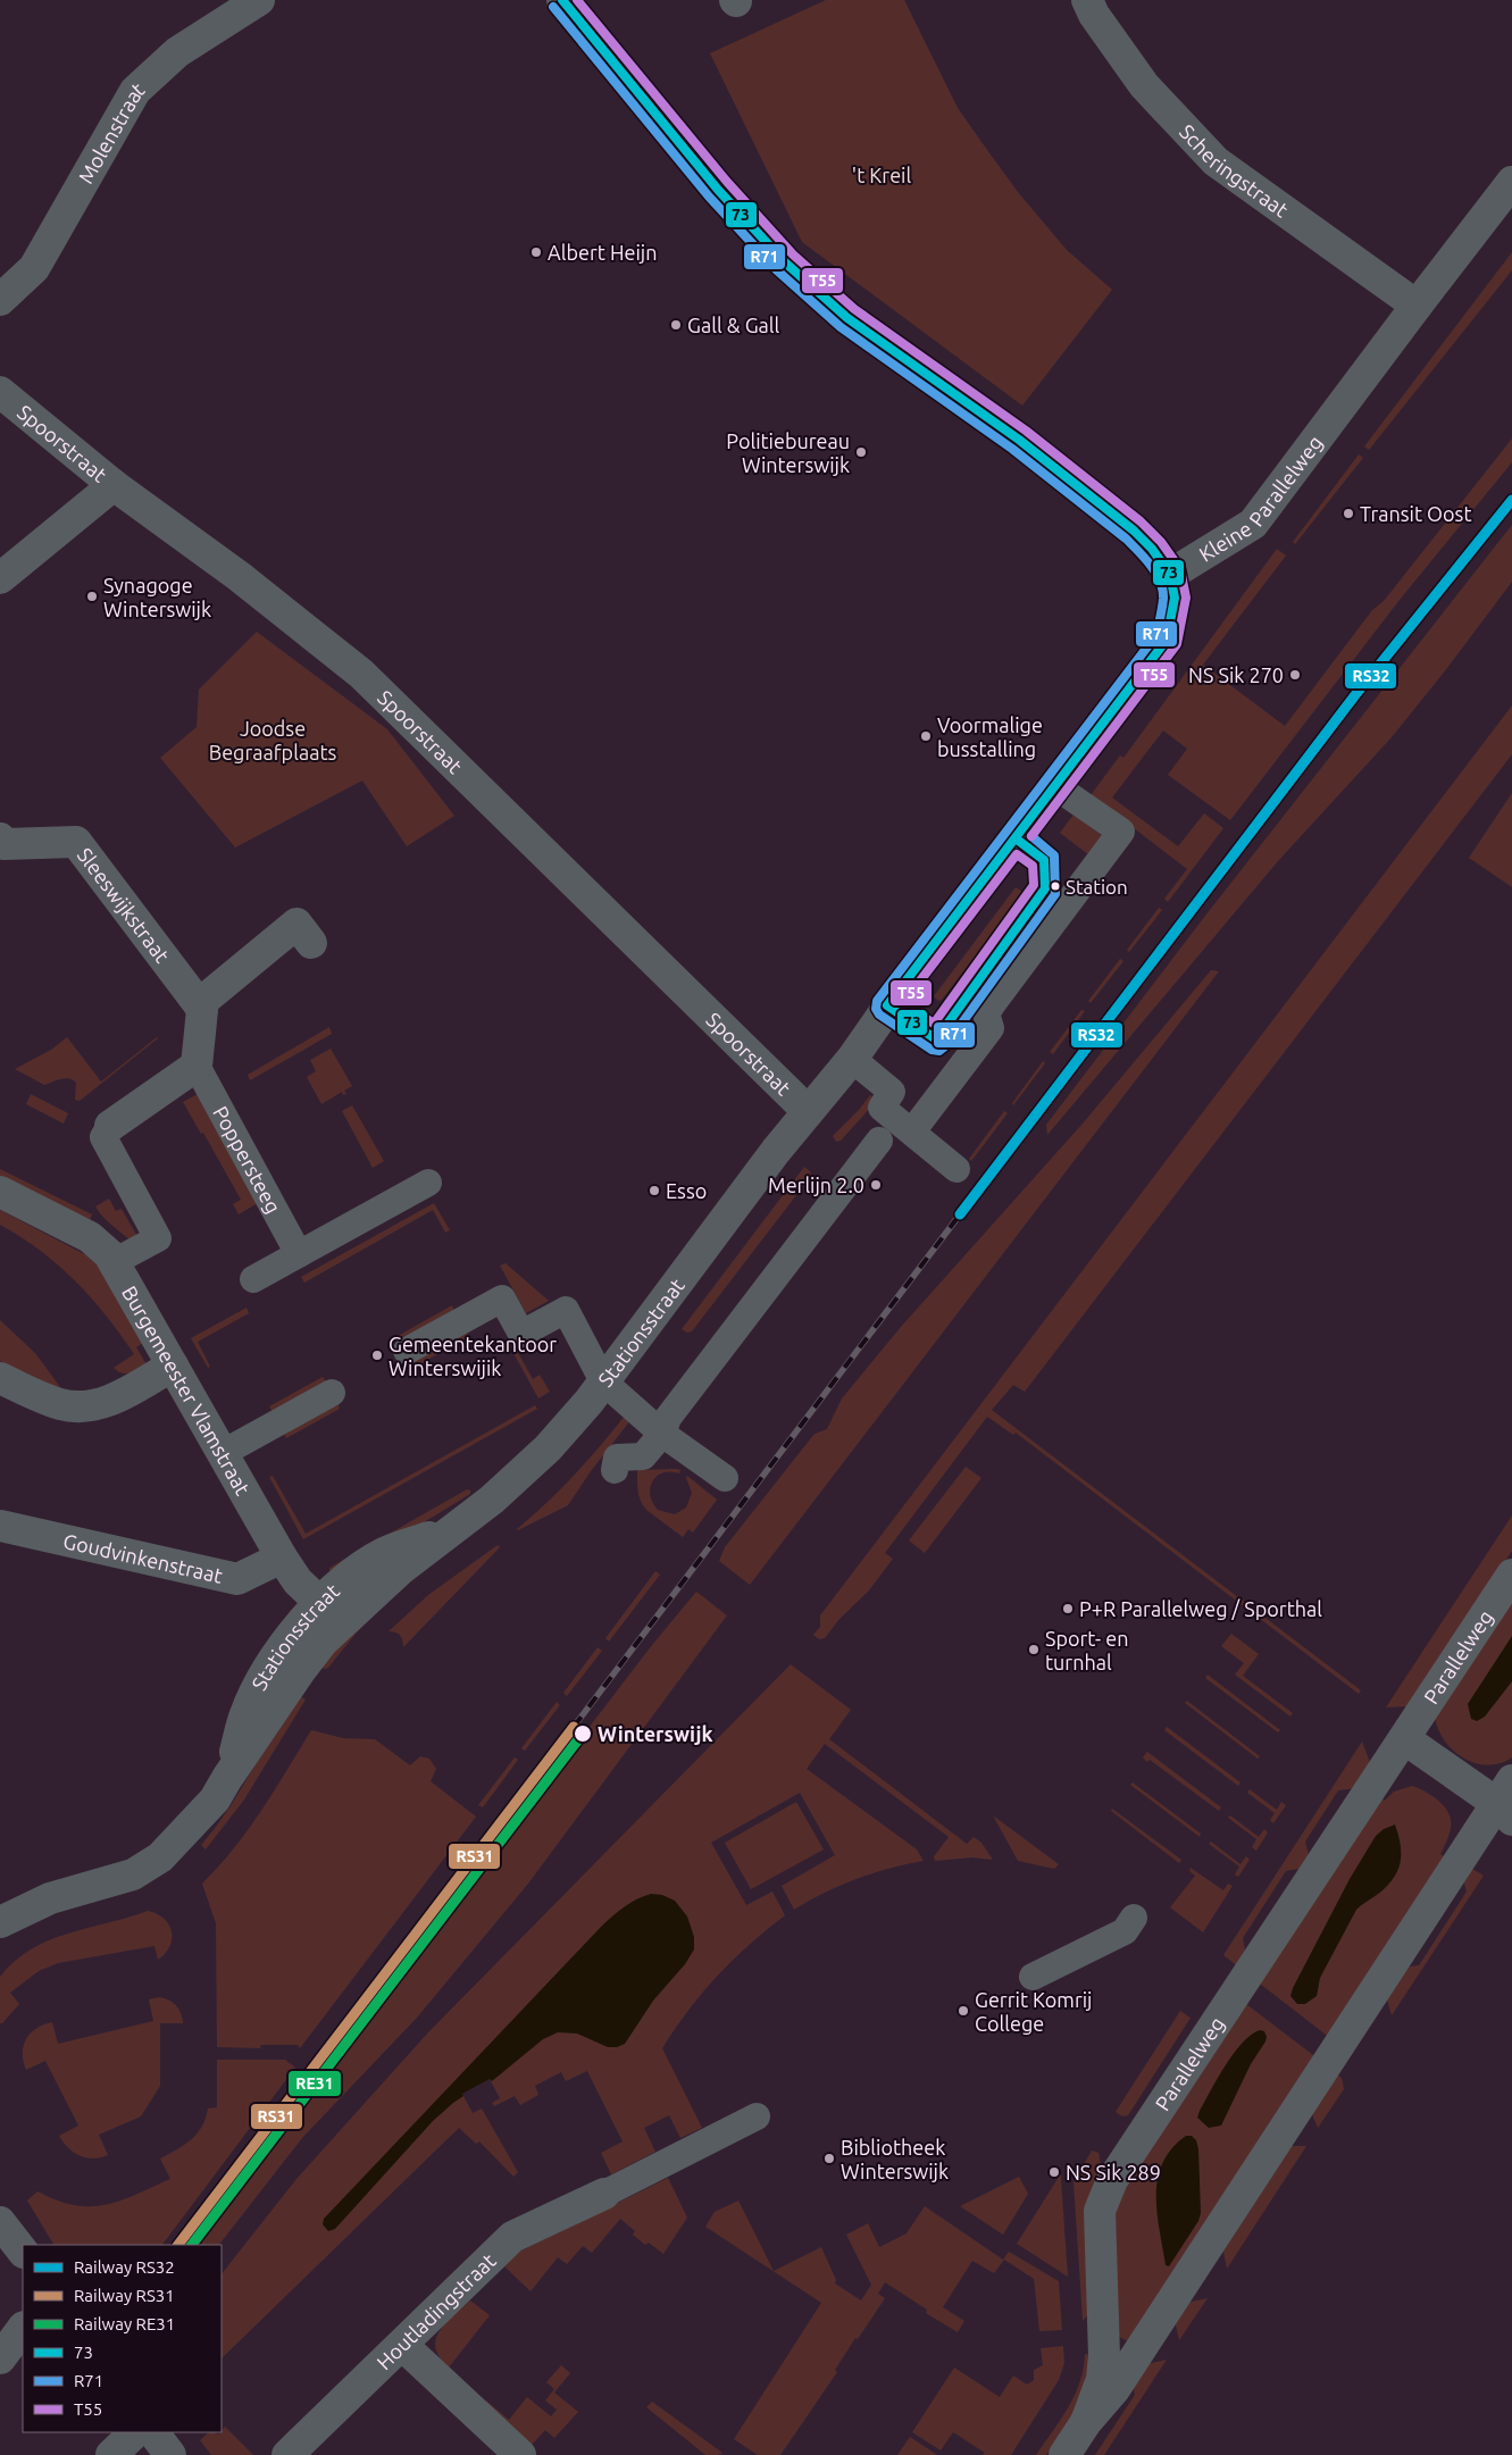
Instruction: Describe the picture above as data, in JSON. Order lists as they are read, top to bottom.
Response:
{
  "streets": {
    "street": [
      "Molenstraat",
      "Scheringstraat",
      "Spoorstraat",
      "Kleine Parallelweg",
      "Sleeswijkstraat",
      "Poppersteeg",
      "Stationsstraat",
      "Burgemeester Vlamstraat",
      "Goudvinkenstraat",
      "Parallelweg",
      "Houtladingstraat"
    ]
  },
  "crossings": [
    ["Scheringstraat", "Kleine Parallelweg"],
    ["Spoorstraat", "Stationsstraat"],
    ["Stationsstraat", "Burgemeester Vlamstraat"],
    ["Burgemeester Vlamstraat", "Goudvinkenstraat"]
  ],
  "parks": ["'t Kreil", "Joodse Begraafplaats"],
  "places": [
    "Albert Heijn",
    "Gall & Gall",
    "Politiebureau Winterswijk",
    "Transit Oost",
    "Synagoge Winterswijk",
    "NS Sik 270",
    "Voormalige busstalling",
    "Station",
    "Merlijn 2.0",
    "Esso",
    "Gemeentekantoor Winterswijik",
    "P+R Parallelweg / Sporthal",
    "Sport- en turnhal",
    "Winterswijk",
    "Gerrit Komrij College",
    "Bibliotheek Winterswijk",
    "NS Sik 289"
  ],
  "lines": [
    "transit line 73",
    "transit line T55",
    "transit line R71",
    "rail line RS32",
    "rail line RS31",
    "rail line RE31"
  ],
  "legend": [
    "Railway RS32",
    "Railway RS31",
    "Railway RE31",
    "73",
    "R71",
    "T55"
  ]
}
